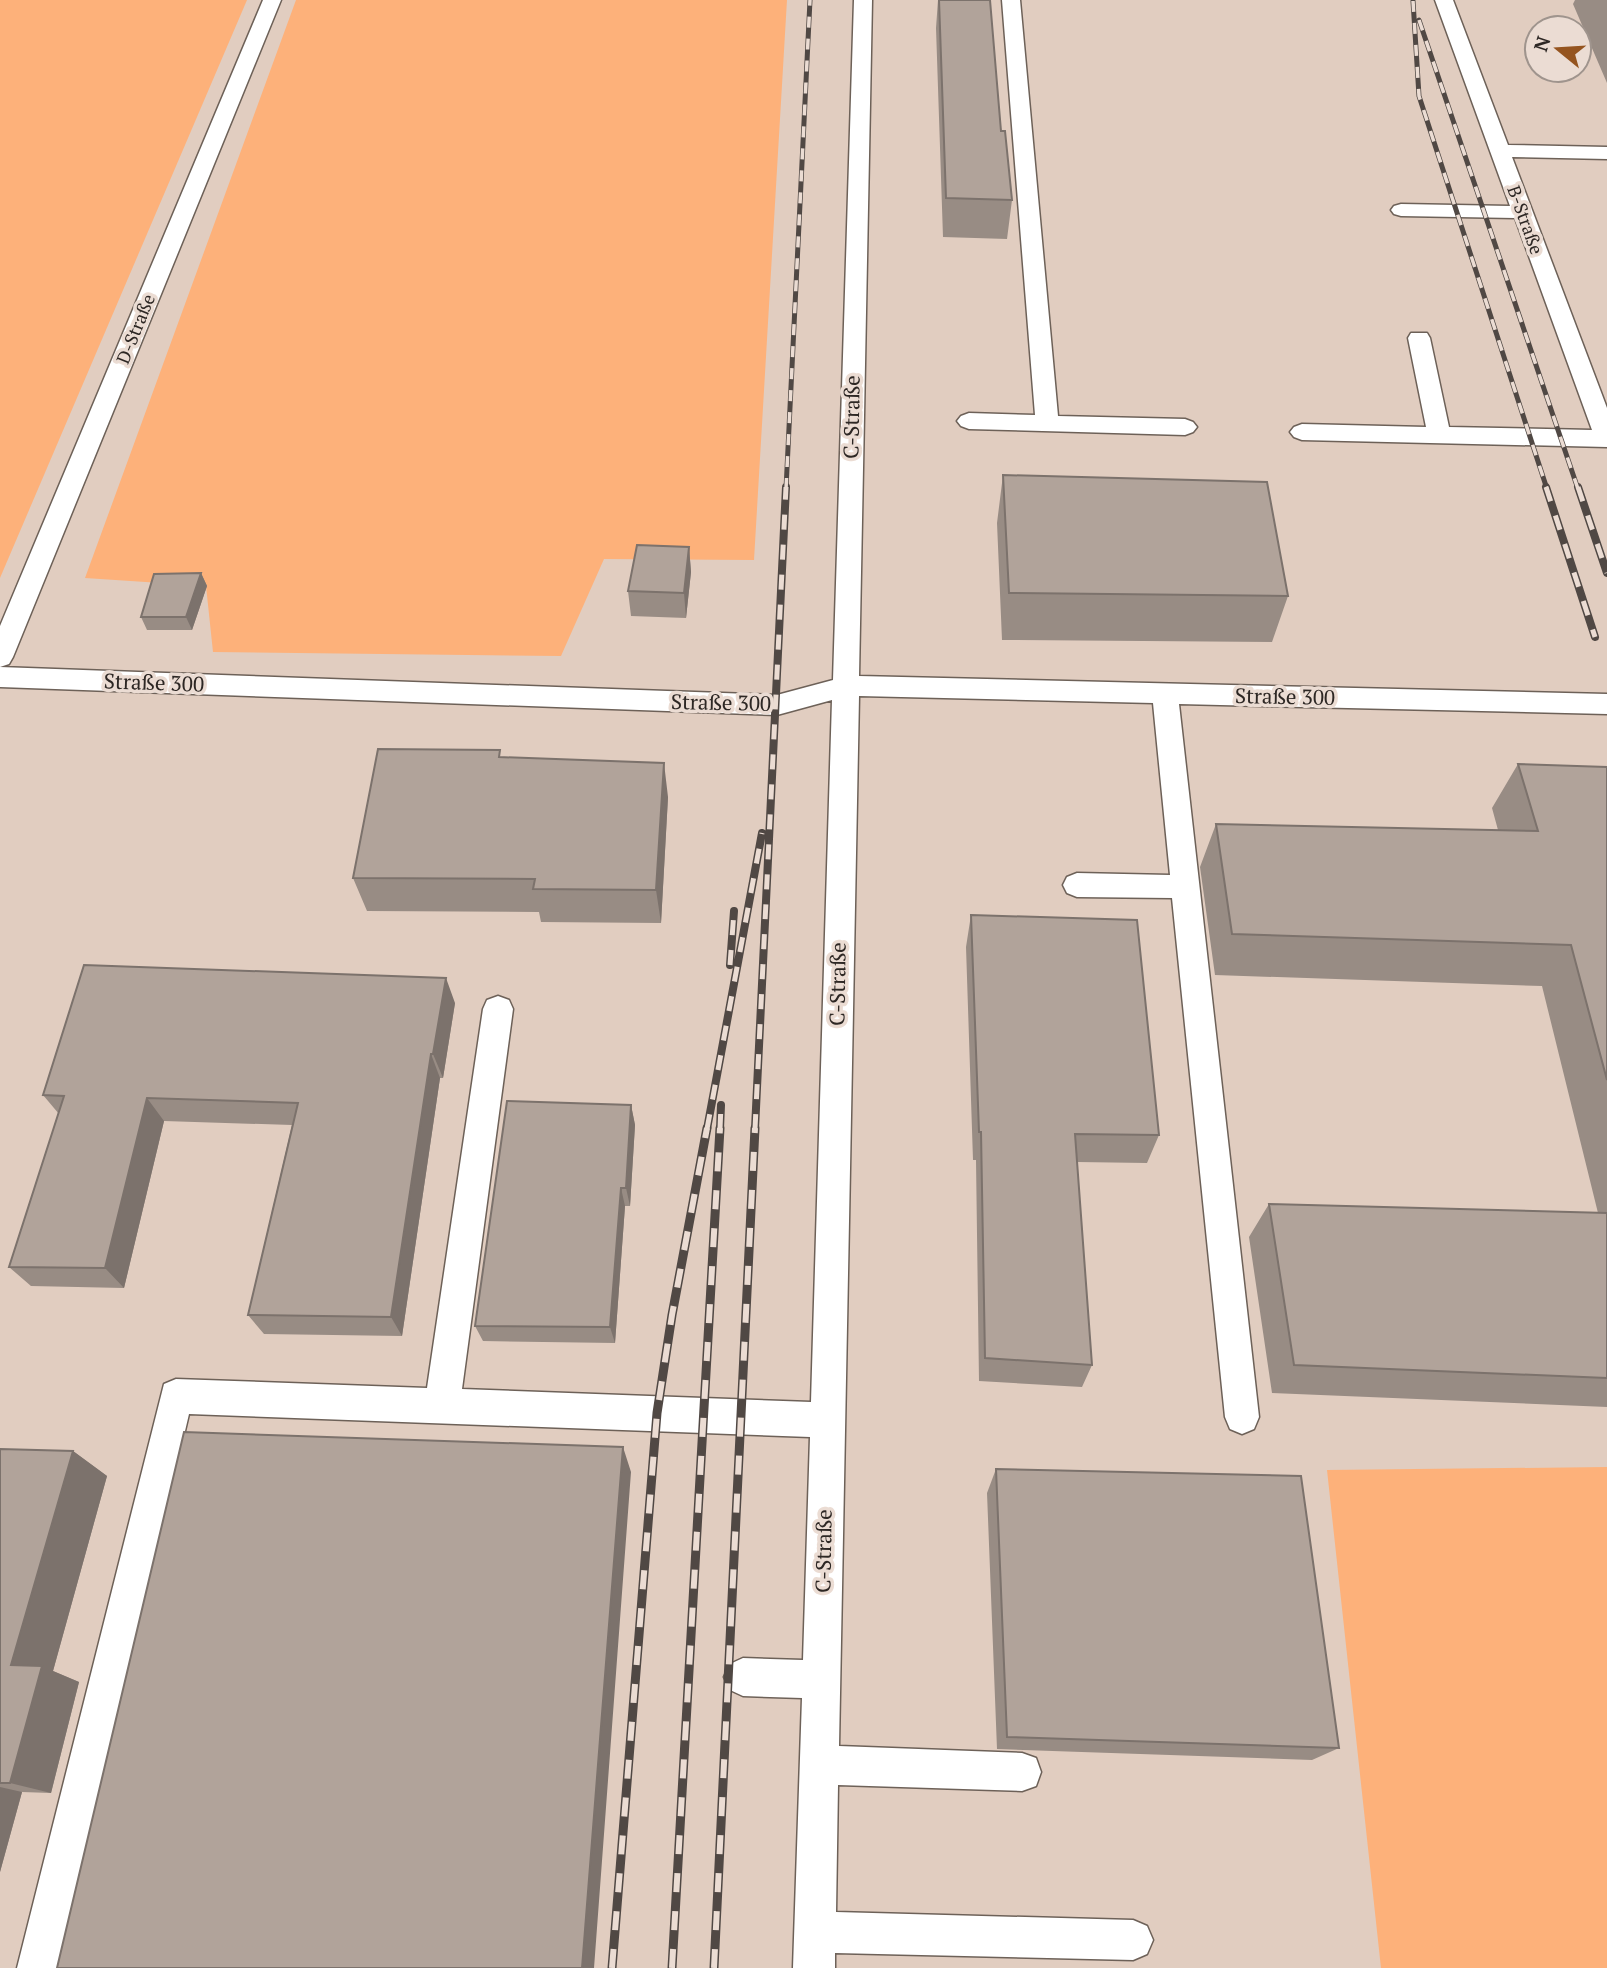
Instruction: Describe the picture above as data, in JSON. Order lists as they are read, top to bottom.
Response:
{
  "streets": {
    "lane": [
      "B-Straße",
      "D-Straße",
      "C-Straße",
      "Straße 300"
    ]
  },
  "crossings": [
    ["C-Straße", "Straße 300"]
  ],
  "north": "left"
}
